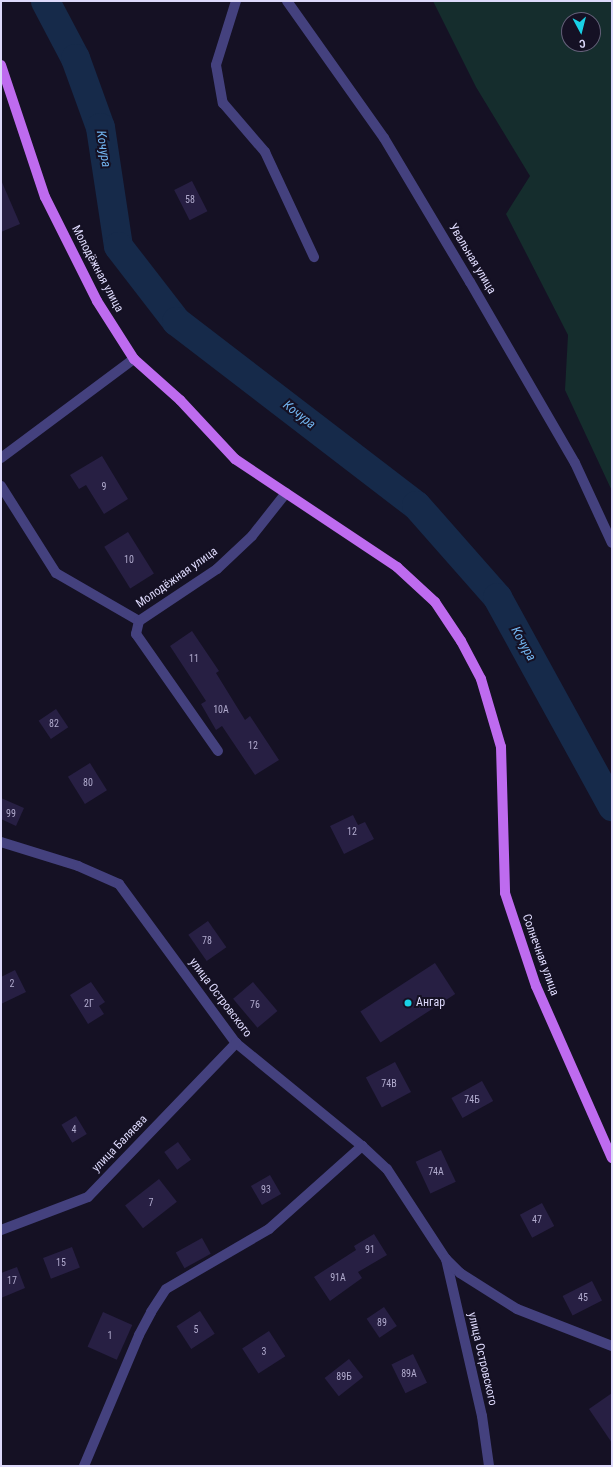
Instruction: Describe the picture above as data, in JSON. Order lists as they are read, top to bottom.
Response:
{
  "streets": {
    "main road": ["Молодёжная улица", "Солнечная улица"],
    "street": ["Увальная улица", "улица Островского", "улица Баляева"]
  },
  "crossings": [
    ["Молодёжная улица", "Солнечная улица"],
    ["улица Островского", "улица Баляева"]
  ],
  "water": ["Кочура"],
  "places": ["Ангар"],
  "house_numbers": [
    "58",
    "9",
    "10",
    "11",
    "10А",
    "82",
    "12",
    "80",
    "99",
    "12",
    "78",
    "2",
    "2Г",
    "76",
    "74В",
    "74Б",
    "4",
    "74А",
    "93",
    "7",
    "47",
    "91",
    "15",
    "91А",
    "17",
    "45",
    "89",
    "5",
    "1",
    "3",
    "89А",
    "89Б"
  ],
  "north": "bottom"
}
